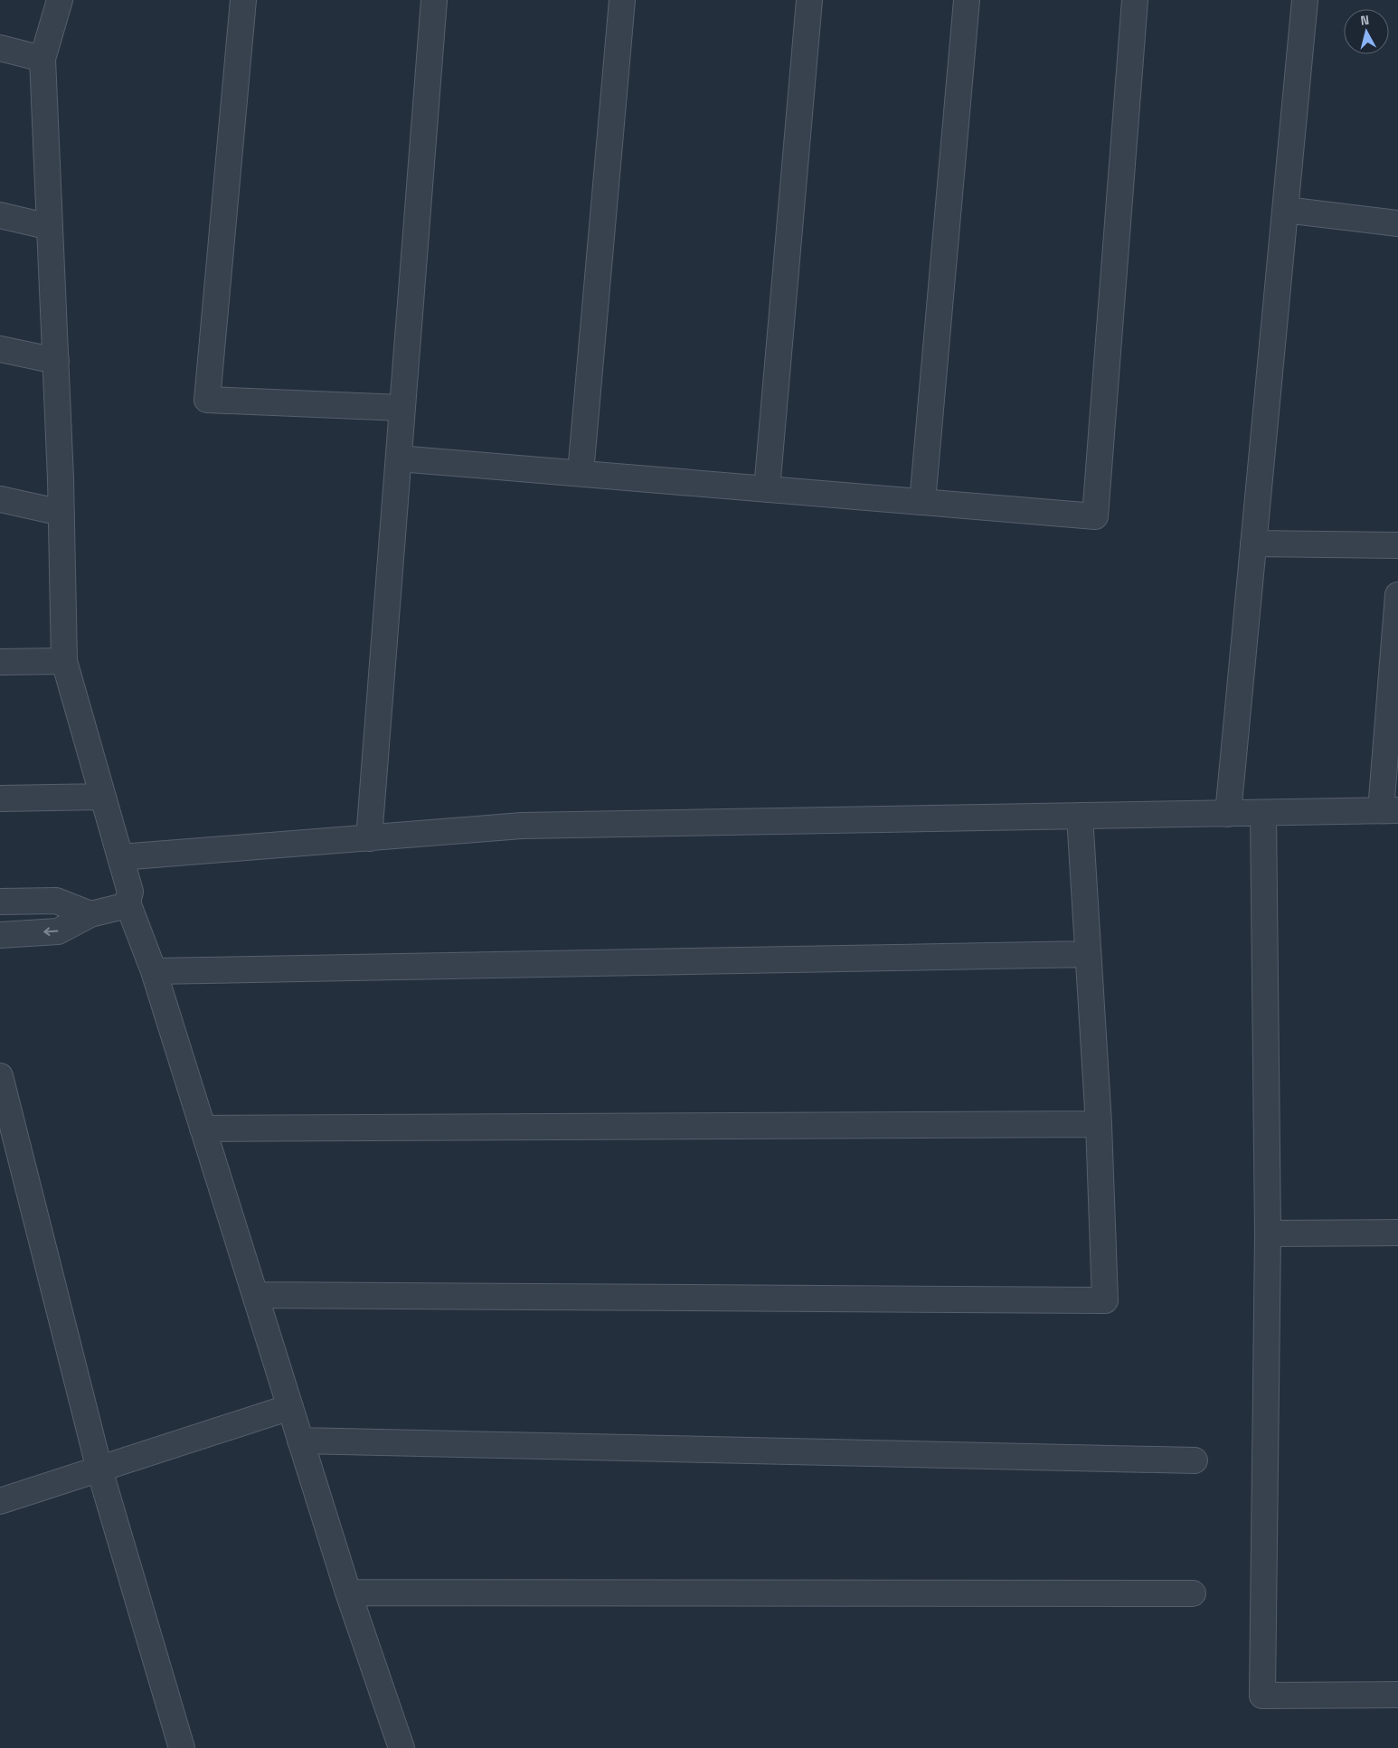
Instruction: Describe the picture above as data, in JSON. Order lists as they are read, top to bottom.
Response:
{
  "north": "top"
}
